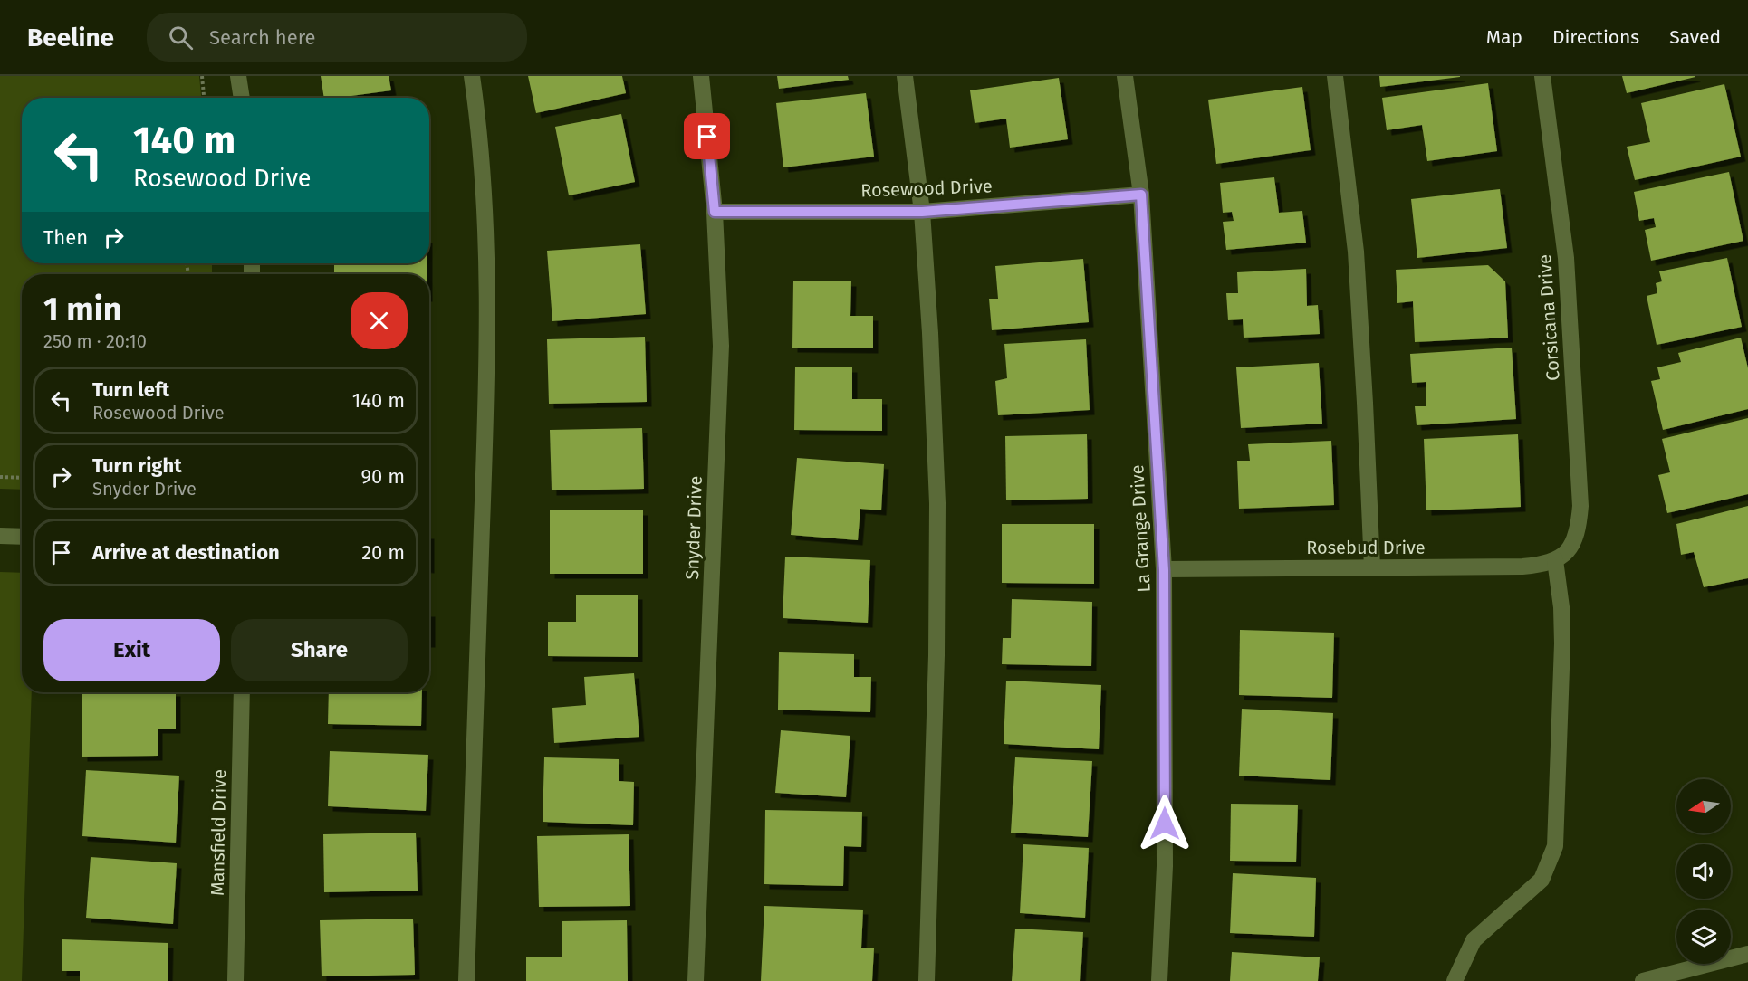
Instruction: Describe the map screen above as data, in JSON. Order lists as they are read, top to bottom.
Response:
{
  "streets": {
    "street": [
      "Rosewood Drive",
      "Corsicana Drive",
      "Snyder Drive",
      "La Grange Drive",
      "Rosebud Drive",
      "Mansfield Drive"
    ]
  },
  "crossings": [
    ["Rosewood Drive", "Snyder Drive"],
    ["Rosewood Drive", "La Grange Drive"],
    ["Corsicana Drive", "Rosebud Drive"],
    ["La Grange Drive", "Rosebud Drive"]
  ],
  "north": "left",
  "page": {
    "header": "Beeline",
    "search": "Search here",
    "nav": ["Map", "Directions", "Saved"],
    "turn": ["140 m", "Rosewood Drive"],
    "then": "Then",
    "heading": ["1 min", "250 m · 20:10"],
    "list": [
      {
        "name": "Turn left",
        "note": "Rosewood Drive",
        "value": "140 m"
      },
      {
        "name": "Turn right",
        "note": "Snyder Drive",
        "value": "90 m"
      },
      {
        "name": "Arrive at destination",
        "value": "20 m"
      }
    ],
    "buttons": ["Exit", "Share"]
  }
}
